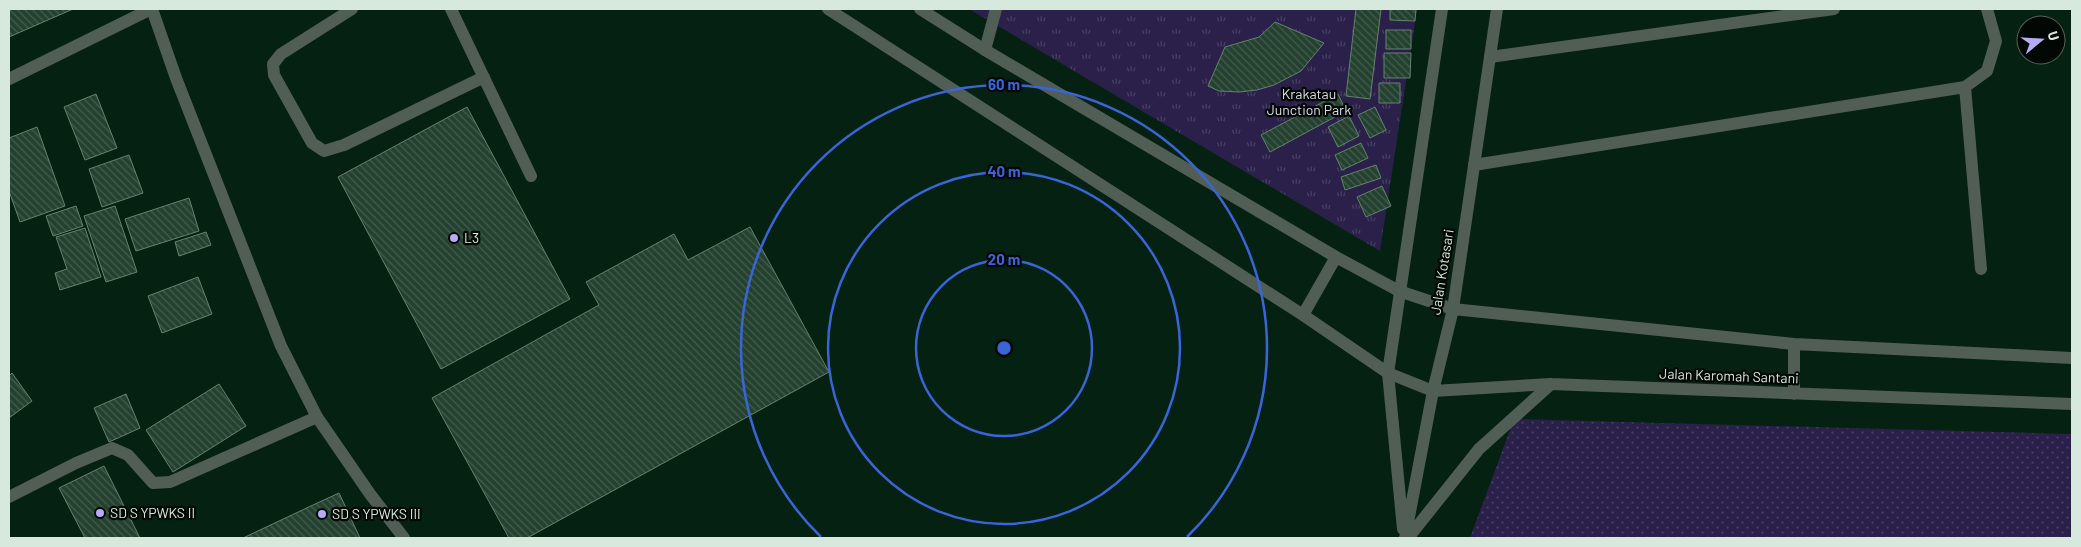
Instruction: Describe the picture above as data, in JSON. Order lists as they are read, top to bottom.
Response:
{
  "streets": {
    "street": ["Jalan Kotasari", "Jalan Karomah Santani"]
  },
  "crossings": [
    ["Jalan Kotasari", "Jalan Karomah Santani"]
  ],
  "parks": ["Krakatau Junction Park"],
  "places": ["L3", "SD S YPWKS II", "SD S YPWKS III"],
  "north": "right",
  "rings": ["60 m", "40 m", "20 m"]
}
